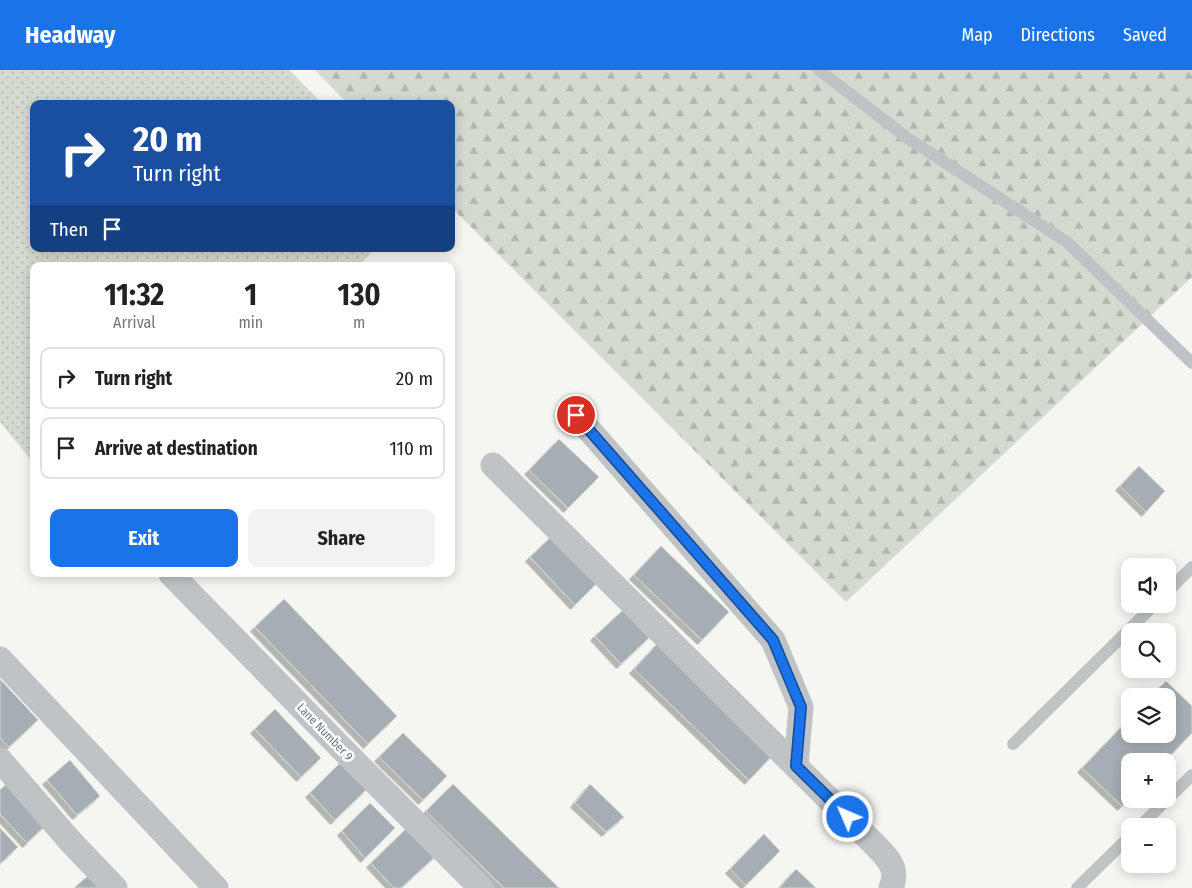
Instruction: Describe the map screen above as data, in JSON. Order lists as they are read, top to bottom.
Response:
{
  "streets": {
    "street": ["Lane Number 9"]
  },
  "page": {
    "header": "Headway",
    "nav": ["Map", "Directions", "Saved"],
    "turn": ["20 m", "Turn right"],
    "then": "Then",
    "eta": [
      "11:32",
      "Arrival",
      "1",
      "min",
      "130",
      "m"
    ],
    "list": [
      {
        "name": "Turn right",
        "value": "20 m"
      },
      {
        "name": "Arrive at destination",
        "value": "110 m"
      }
    ],
    "buttons": ["Exit", "Share"],
    "map_buttons": ["+", "−"]
  }
}
